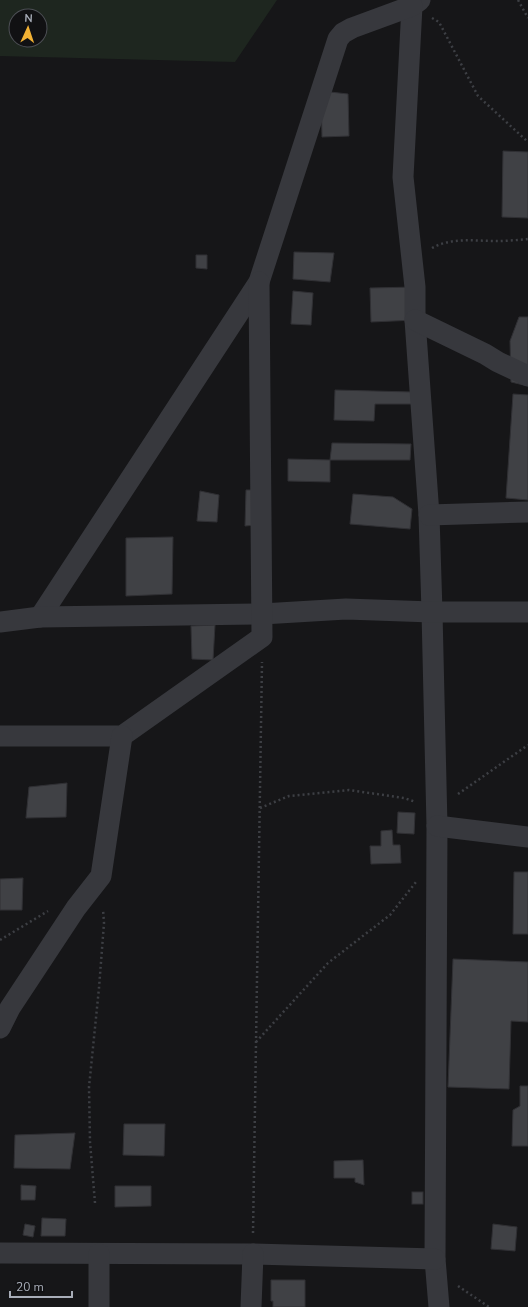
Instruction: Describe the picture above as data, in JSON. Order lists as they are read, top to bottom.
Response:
{
  "scale_bar": "20 m",
  "north": "top"
}
